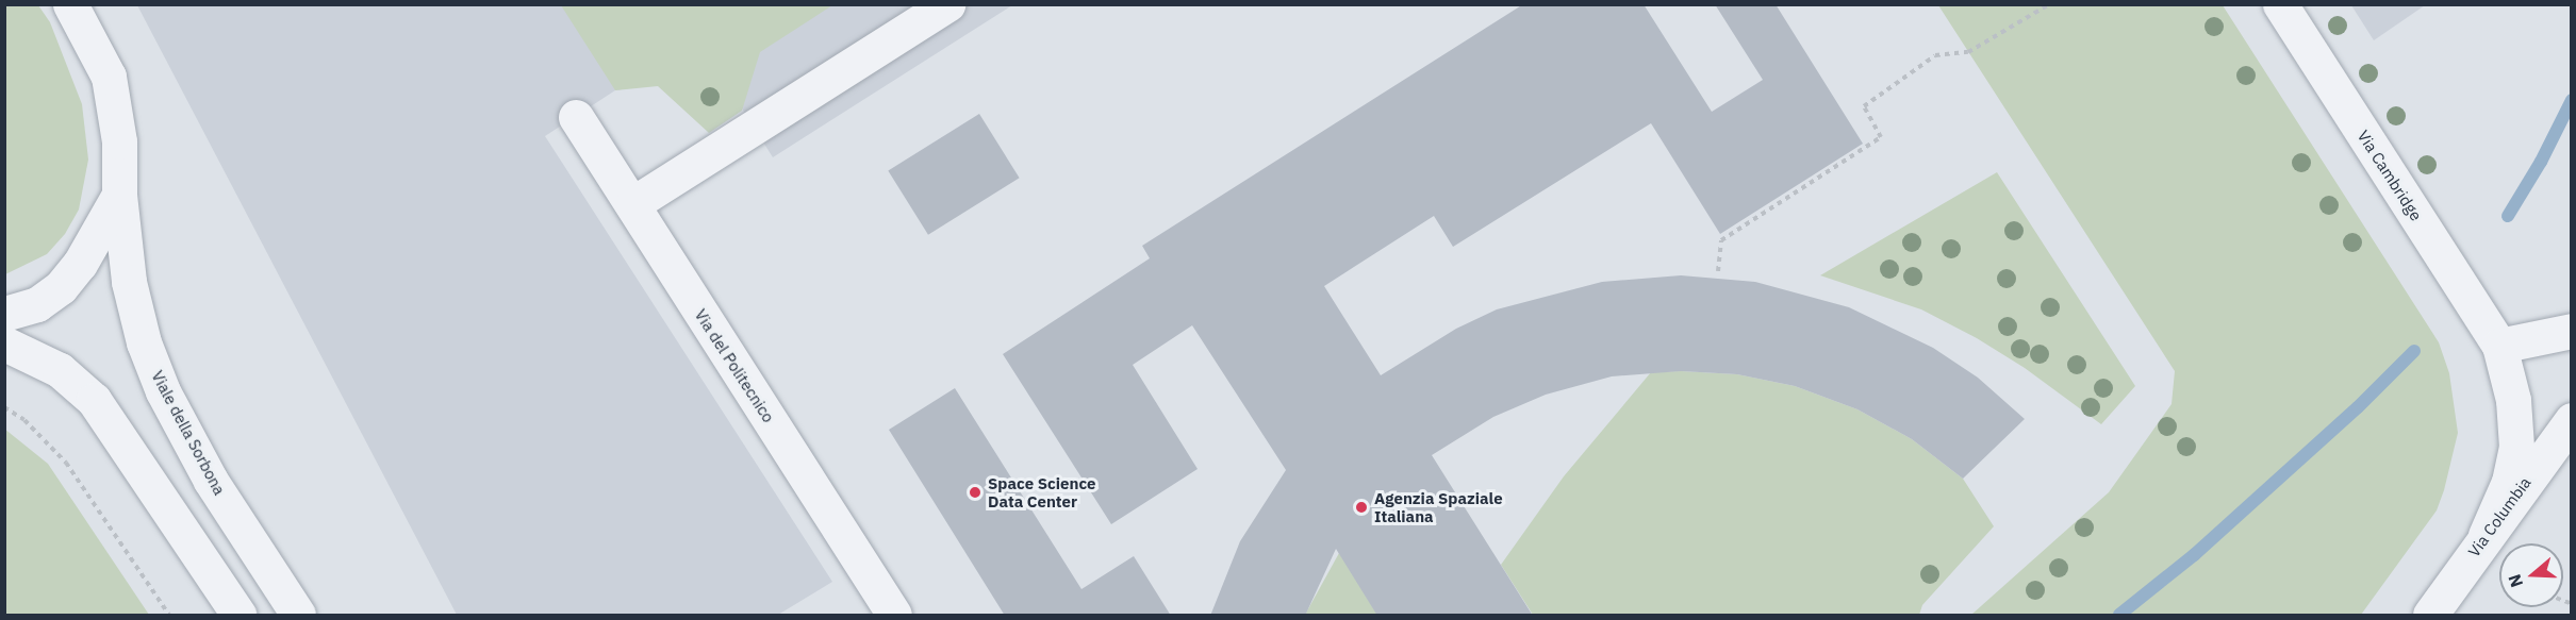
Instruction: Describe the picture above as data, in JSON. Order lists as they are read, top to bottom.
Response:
{
  "streets": {
    "street": [
      "Via Cambridge",
      "Via del Politecnico",
      "Viale della Sorbona",
      "Via Columbia"
    ]
  },
  "crossings": [
    ["Via Cambridge", "Via Columbia"]
  ],
  "places": ["Space Science Data Center", "Agenzia Spaziale Italiana"],
  "north": "left"
}
